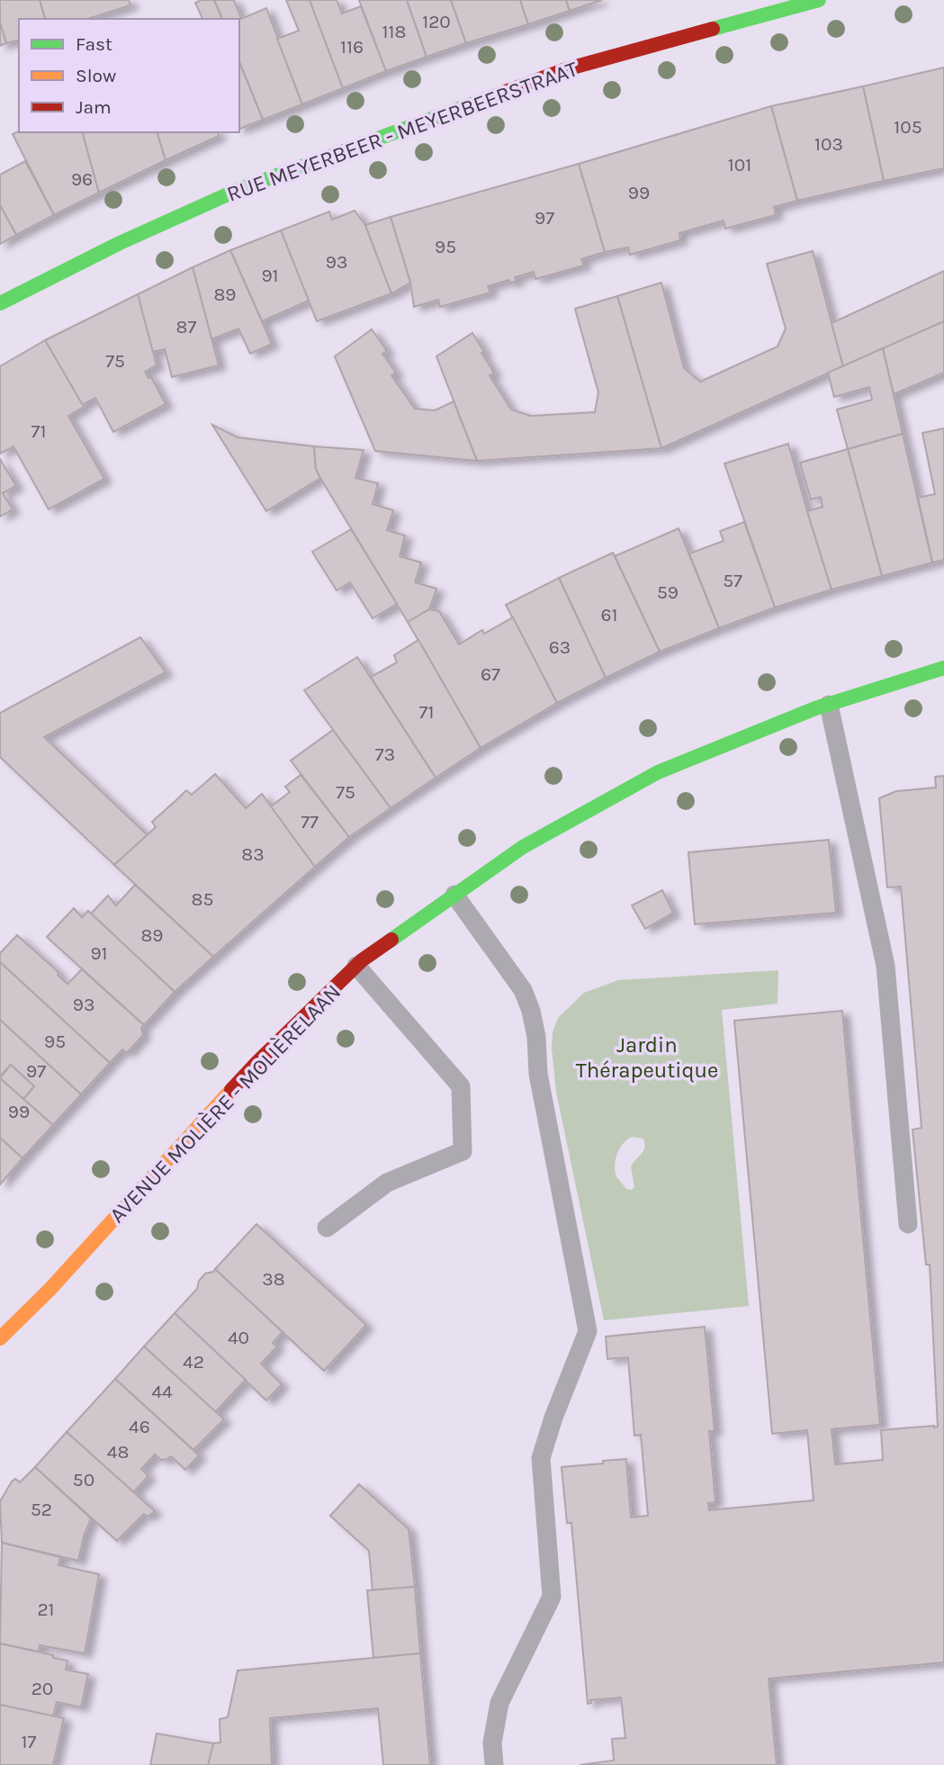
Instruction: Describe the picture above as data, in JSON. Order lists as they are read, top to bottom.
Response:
{
  "streets": {
    "street": ["RUE MEYERBEER - MEYERBEERSTRAAT", "AVENUE MOLIÈRE - MOLIÈRELAAN"]
  },
  "parks": ["Jardin Thérapeutique"],
  "house_numbers": [
    "120",
    "118",
    "116",
    "105",
    "103",
    "101",
    "96",
    "99",
    "97",
    "95",
    "93",
    "91",
    "89",
    "87",
    "75",
    "71",
    "57",
    "59",
    "61",
    "63",
    "67",
    "71",
    "73",
    "75",
    "77",
    "83",
    "85",
    "89",
    "91",
    "93",
    "95",
    "97",
    "99",
    "38",
    "40",
    "42",
    "44",
    "46",
    "48",
    "50",
    "52",
    "21",
    "20",
    "17"
  ],
  "legend": ["Fast", "Slow", "Jam"]
}
